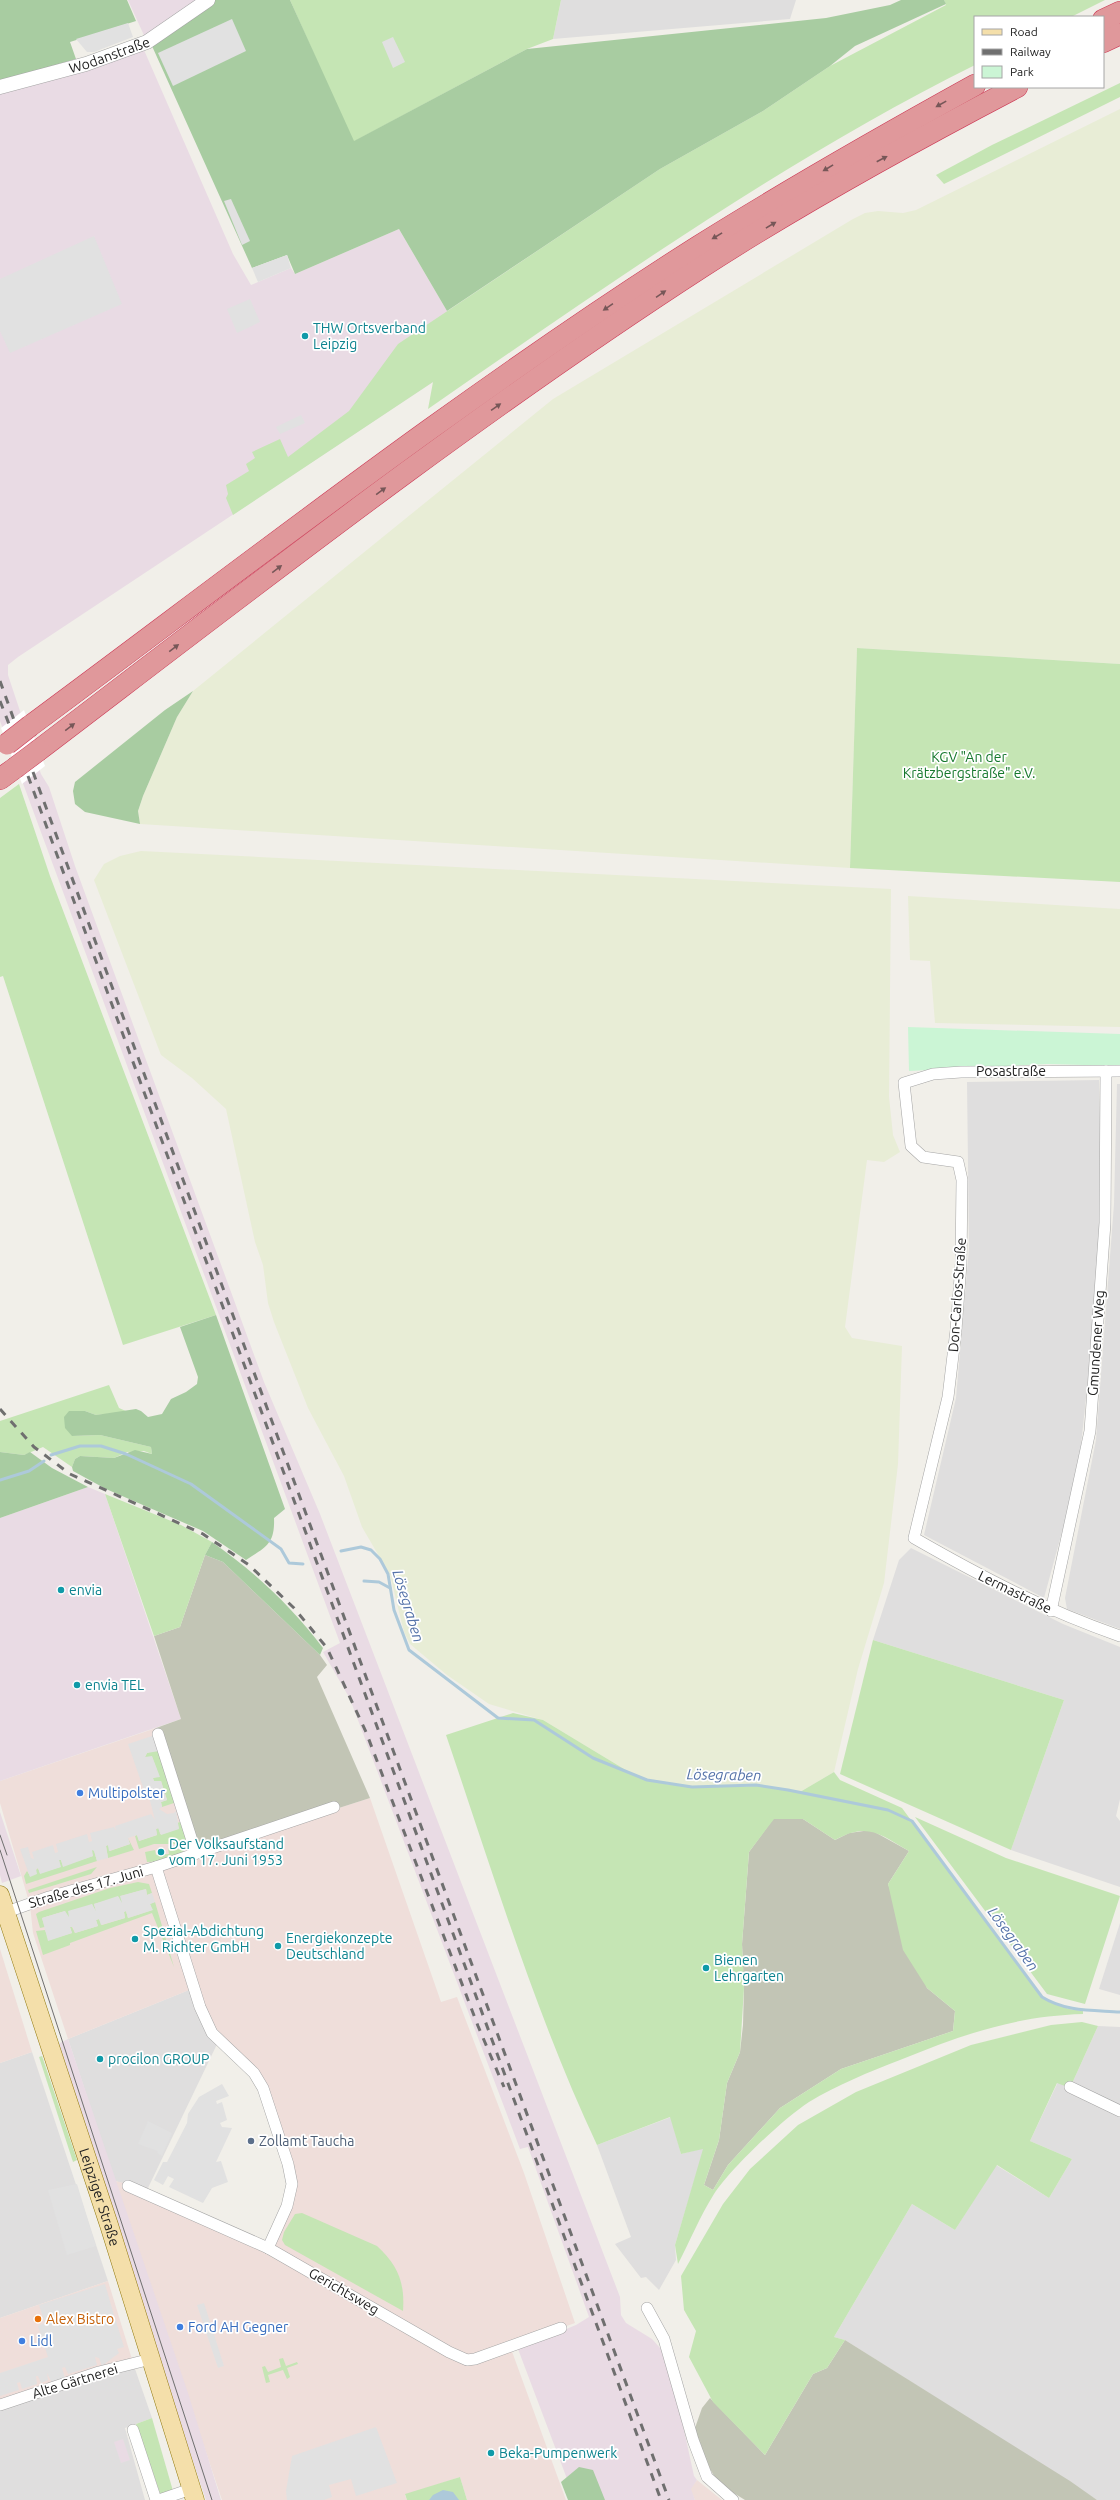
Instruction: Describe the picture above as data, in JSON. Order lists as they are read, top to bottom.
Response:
{
  "streets": {
    "main road": ["Leipziger Straße"],
    "street": [
      "Wodanstraße",
      "Posastraße",
      "Don-Carlos-Straße",
      "Gmundener Weg",
      "Lermastraße",
      "Straße des 17. Juni",
      "Gerichtsweg",
      "Alte Gärtnerei"
    ]
  },
  "crossings": [
    ["Posastraße", "Don-Carlos-Straße"],
    ["Posastraße", "Gmundener Weg"],
    ["Don-Carlos-Straße", "Lermastraße"],
    ["Gmundener Weg", "Lermastraße"],
    ["Straße des 17. Juni", "Leipziger Straße"],
    ["Straße des 17. Juni", "Gerichtsweg"],
    ["Leipziger Straße", "Alte Gärtnerei"]
  ],
  "water": ["Lösegraben"],
  "parks": ["KGV \"An der Krätzbergstraße\" e.V."],
  "places": [
    "THW Ortsverband Leipzig",
    "envia",
    "envia TEL",
    "Multipolster",
    "Der Volksaufstand vom 17. Juni 1953",
    "Spezial-Abdichtung M. Richter GmbH",
    "Energiekonzepte Deutschland",
    "Bienen Lehrgarten",
    "procilon GROUP",
    "Zollamt Taucha",
    "Alex Bistro",
    "Ford AH Gegner",
    "Lidl",
    "Beka-Pumpenwerk"
  ],
  "legend": ["Road", "Railway", "Park"]
}
